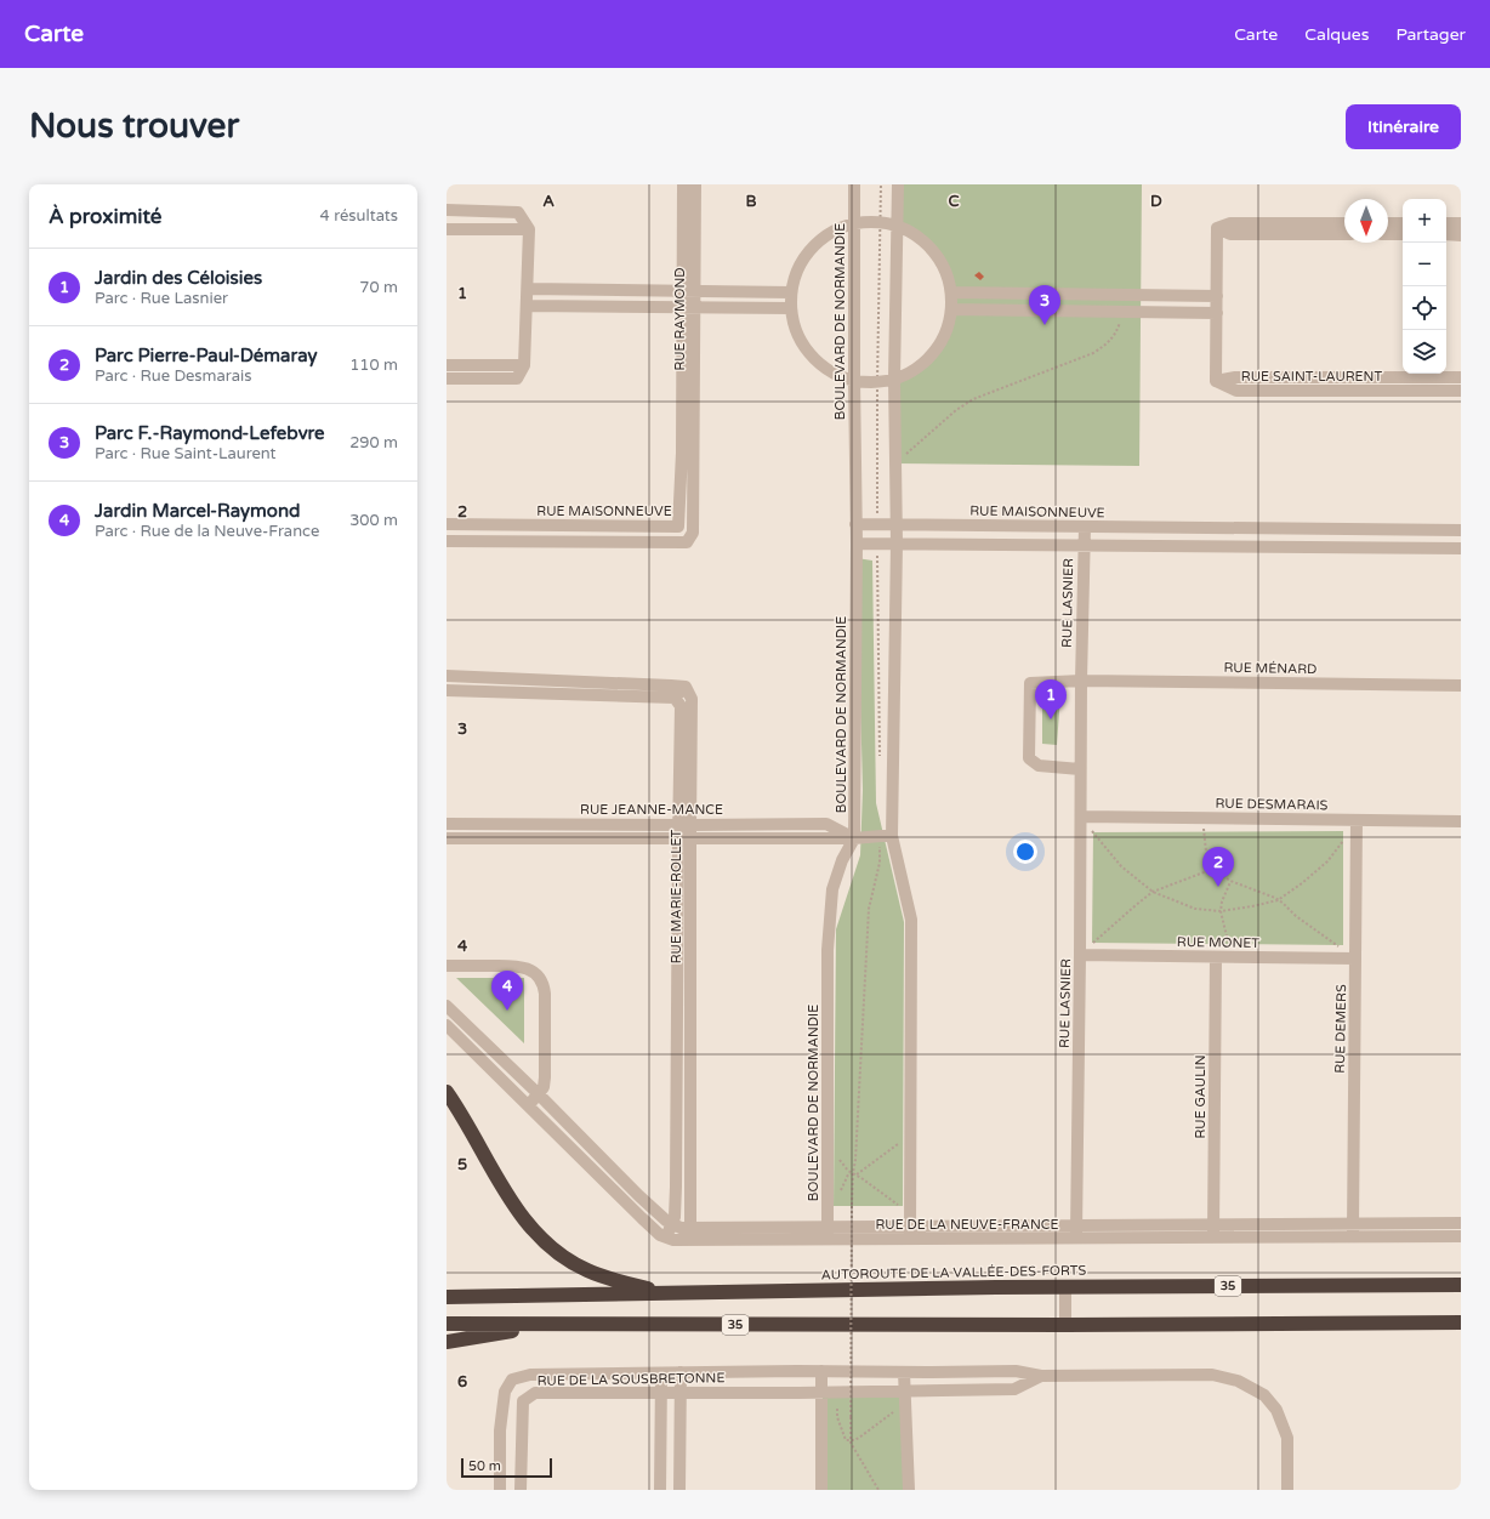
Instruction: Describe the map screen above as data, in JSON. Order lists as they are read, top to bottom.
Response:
{
  "streets": {
    "highway": ["AUTOROUTE DE LA VALLÉE-DES-FORTS", "35"],
    "street": [
      "RUE RAYMOND",
      "BOULEVARD DE NORMANDIE",
      "RUE SAINT-LAURENT",
      "RUE MAISONNEUVE",
      "RUE LASNIER",
      "RUE MÉNARD",
      "RUE DESMARAIS",
      "RUE JEANNE-MANCE",
      "RUE MARIE-ROLLET",
      "RUE MONET",
      "RUE DEMERS",
      "RUE GAULIN",
      "RUE DE LA NEUVE-FRANCE",
      "RUE DE LA SOUSBRETONNE"
    ]
  },
  "crossings": [
    ["RUE RAYMOND", "RUE MAISONNEUVE"],
    ["BOULEVARD DE NORMANDIE", "RUE MAISONNEUVE"],
    ["BOULEVARD DE NORMANDIE", "RUE JEANNE-MANCE"],
    ["BOULEVARD DE NORMANDIE", "RUE DE LA NEUVE-FRANCE"],
    ["RUE MAISONNEUVE", "RUE LASNIER"],
    ["RUE LASNIER", "RUE MÉNARD"],
    ["RUE LASNIER", "RUE DESMARAIS"],
    ["RUE LASNIER", "RUE MONET"],
    ["RUE LASNIER", "RUE DE LA NEUVE-FRANCE"],
    ["RUE DESMARAIS", "RUE DEMERS"],
    ["RUE JEANNE-MANCE", "RUE MARIE-ROLLET"],
    ["RUE MARIE-ROLLET", "RUE DE LA NEUVE-FRANCE"],
    ["RUE MONET", "RUE DEMERS"],
    ["RUE MONET", "RUE GAULIN"],
    ["RUE DEMERS", "RUE DE LA NEUVE-FRANCE"],
    ["RUE GAULIN", "RUE DE LA NEUVE-FRANCE"]
  ],
  "scale_bar": "50 m",
  "north": "bottom",
  "page": {
    "header": "Carte",
    "nav": ["Carte", "Calques", "Partager"],
    "buttons": "Itinéraire",
    "title": "Nous trouver",
    "heading": ["À proximité", "4 résultats"],
    "map_buttons": ["+", "−"],
    "list": [
      {
        "mark": "1",
        "name": "Jardin des Céloisies",
        "note": "Parc · Rue Lasnier",
        "value": "70 m"
      },
      {
        "mark": "2",
        "name": "Parc Pierre-Paul-Démaray",
        "note": "Parc · Rue Desmarais",
        "value": "110 m"
      },
      {
        "mark": "3",
        "name": "Parc F.-Raymond-Lefebvre",
        "note": "Parc · Rue Saint-Laurent",
        "value": "290 m"
      },
      {
        "mark": "4",
        "name": "Jardin Marcel-Raymond",
        "note": "Parc · Rue de la Neuve-France",
        "value": "300 m"
      }
    ],
    "pins": [
      "3",
      "1",
      "2",
      "4"
    ],
    "scale": "50 m"
  },
  "grid": {
    "columns": [
      "A",
      "B",
      "C",
      "D"
    ],
    "rows": [
      "1",
      "2",
      "3",
      "4",
      "5",
      "6"
    ]
  }
}
